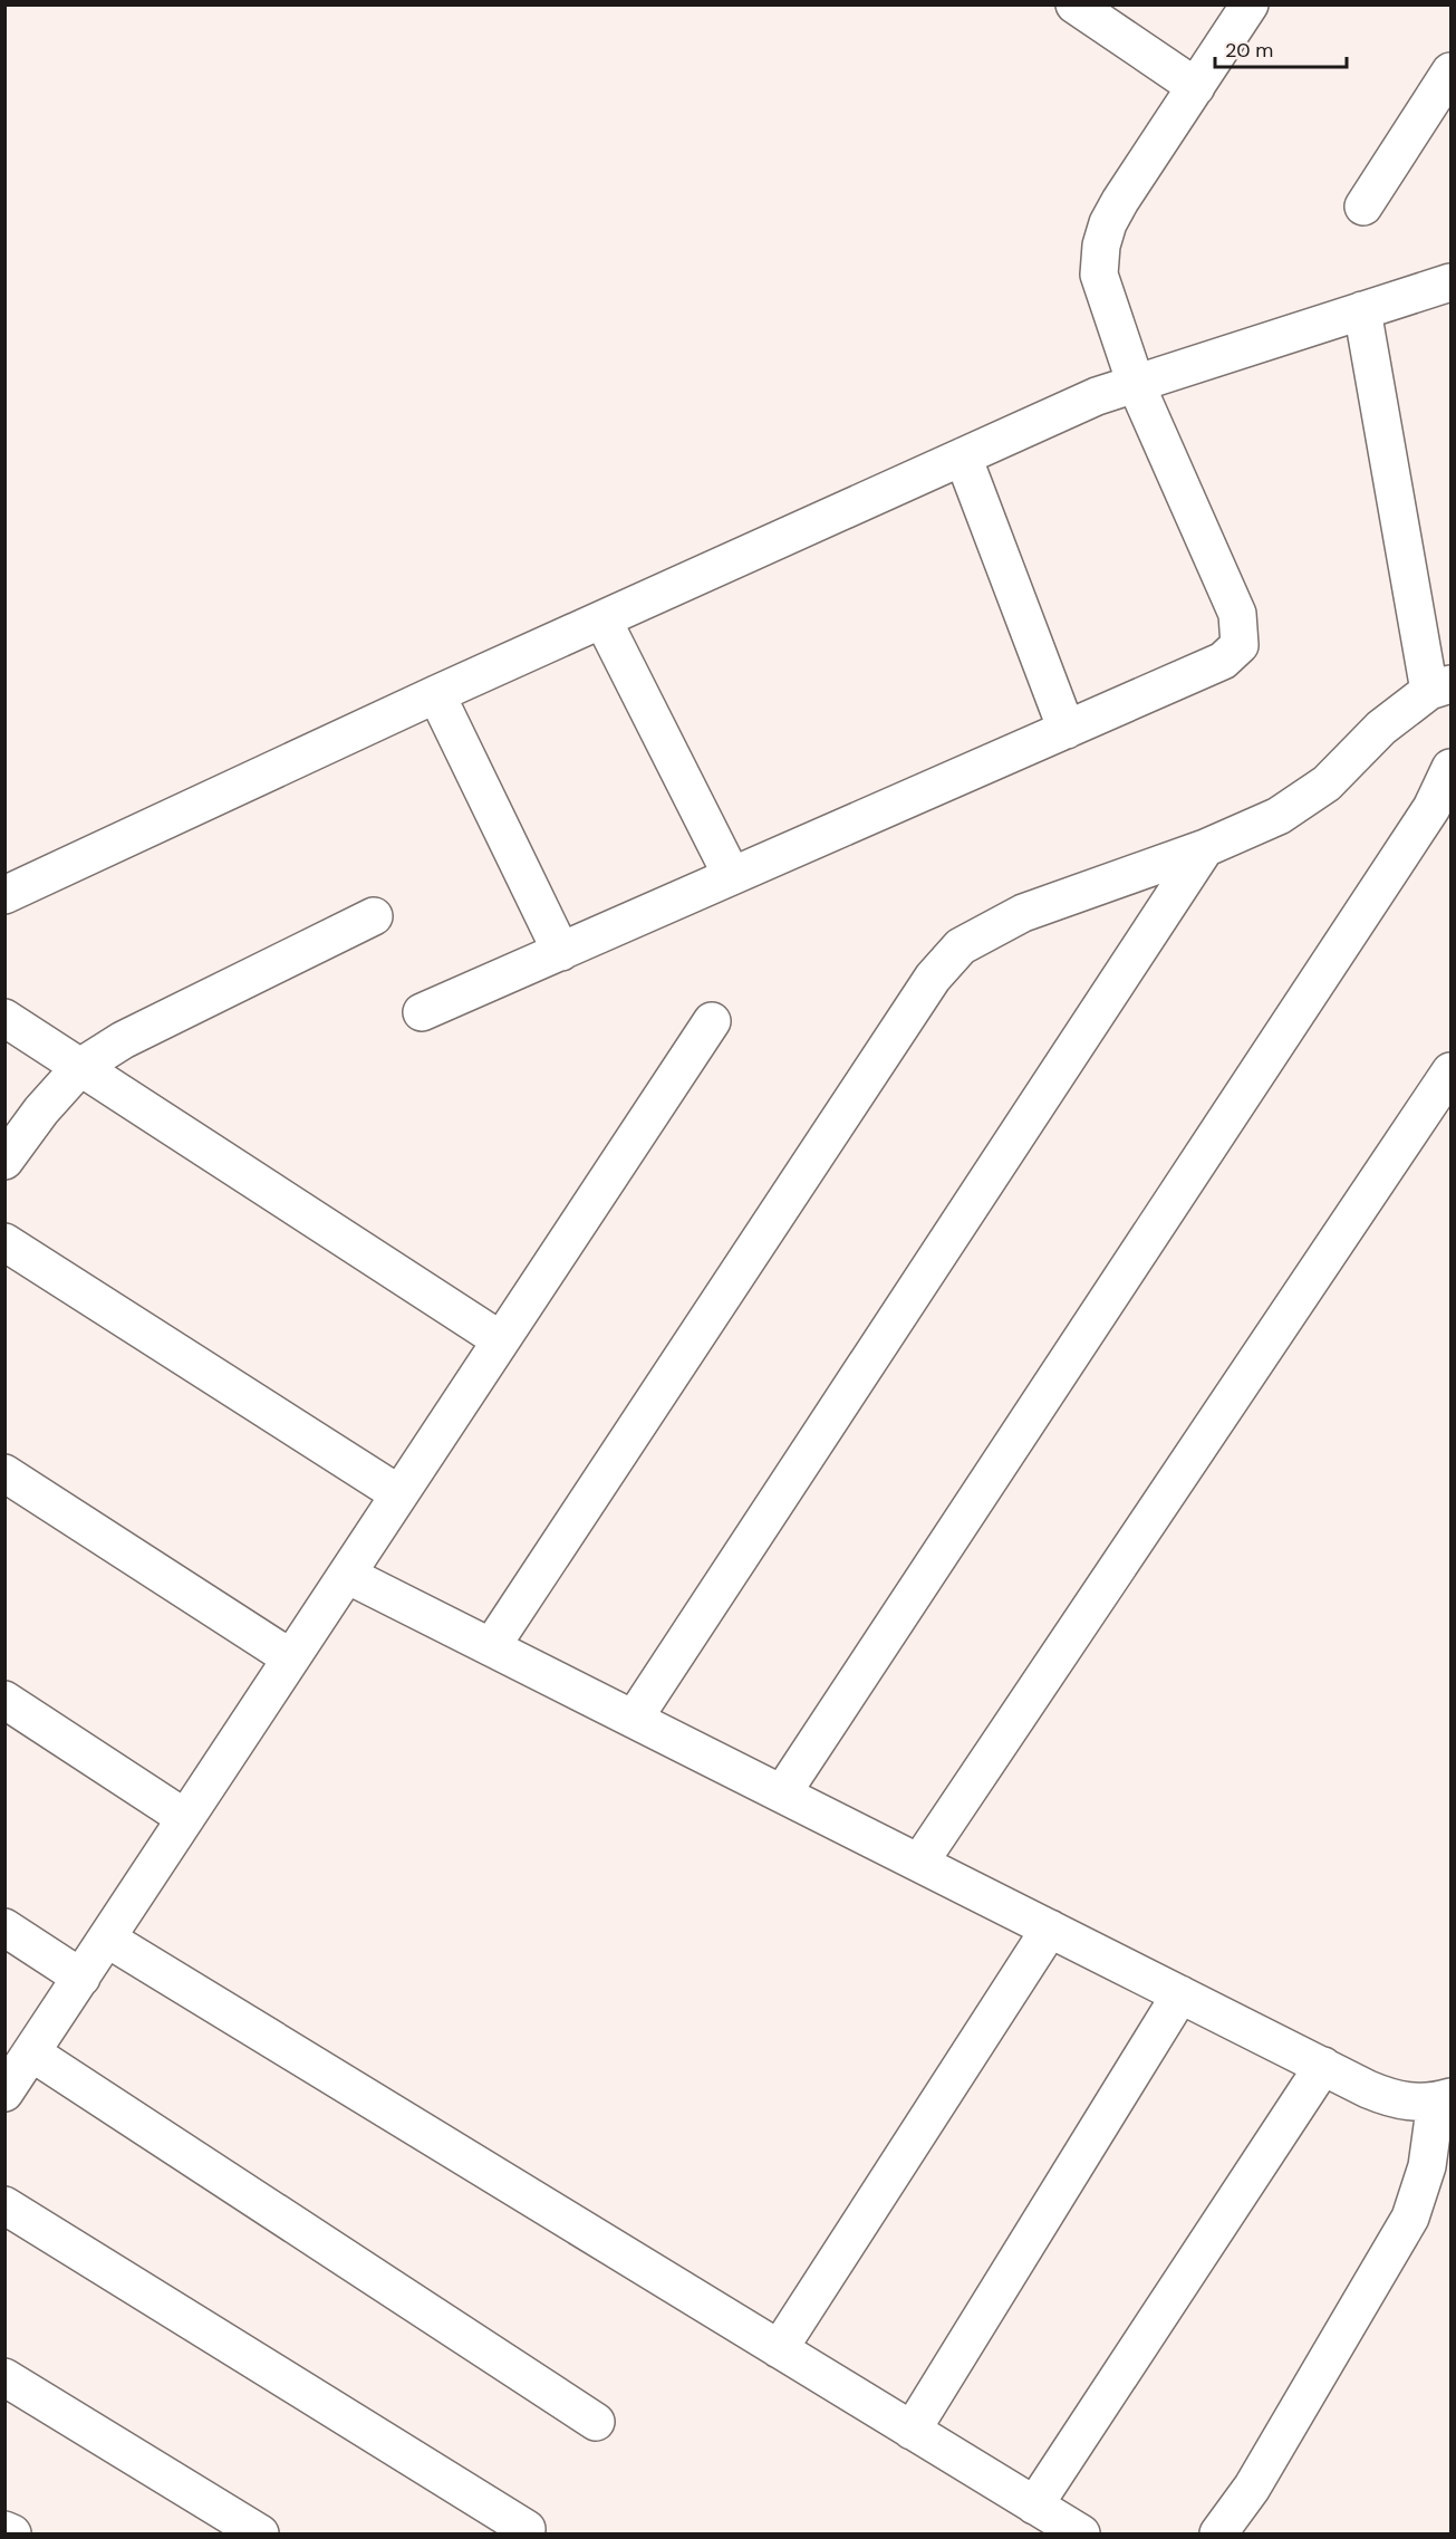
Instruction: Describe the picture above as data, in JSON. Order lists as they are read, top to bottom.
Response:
{
  "scale_bar": "20 m"
}
